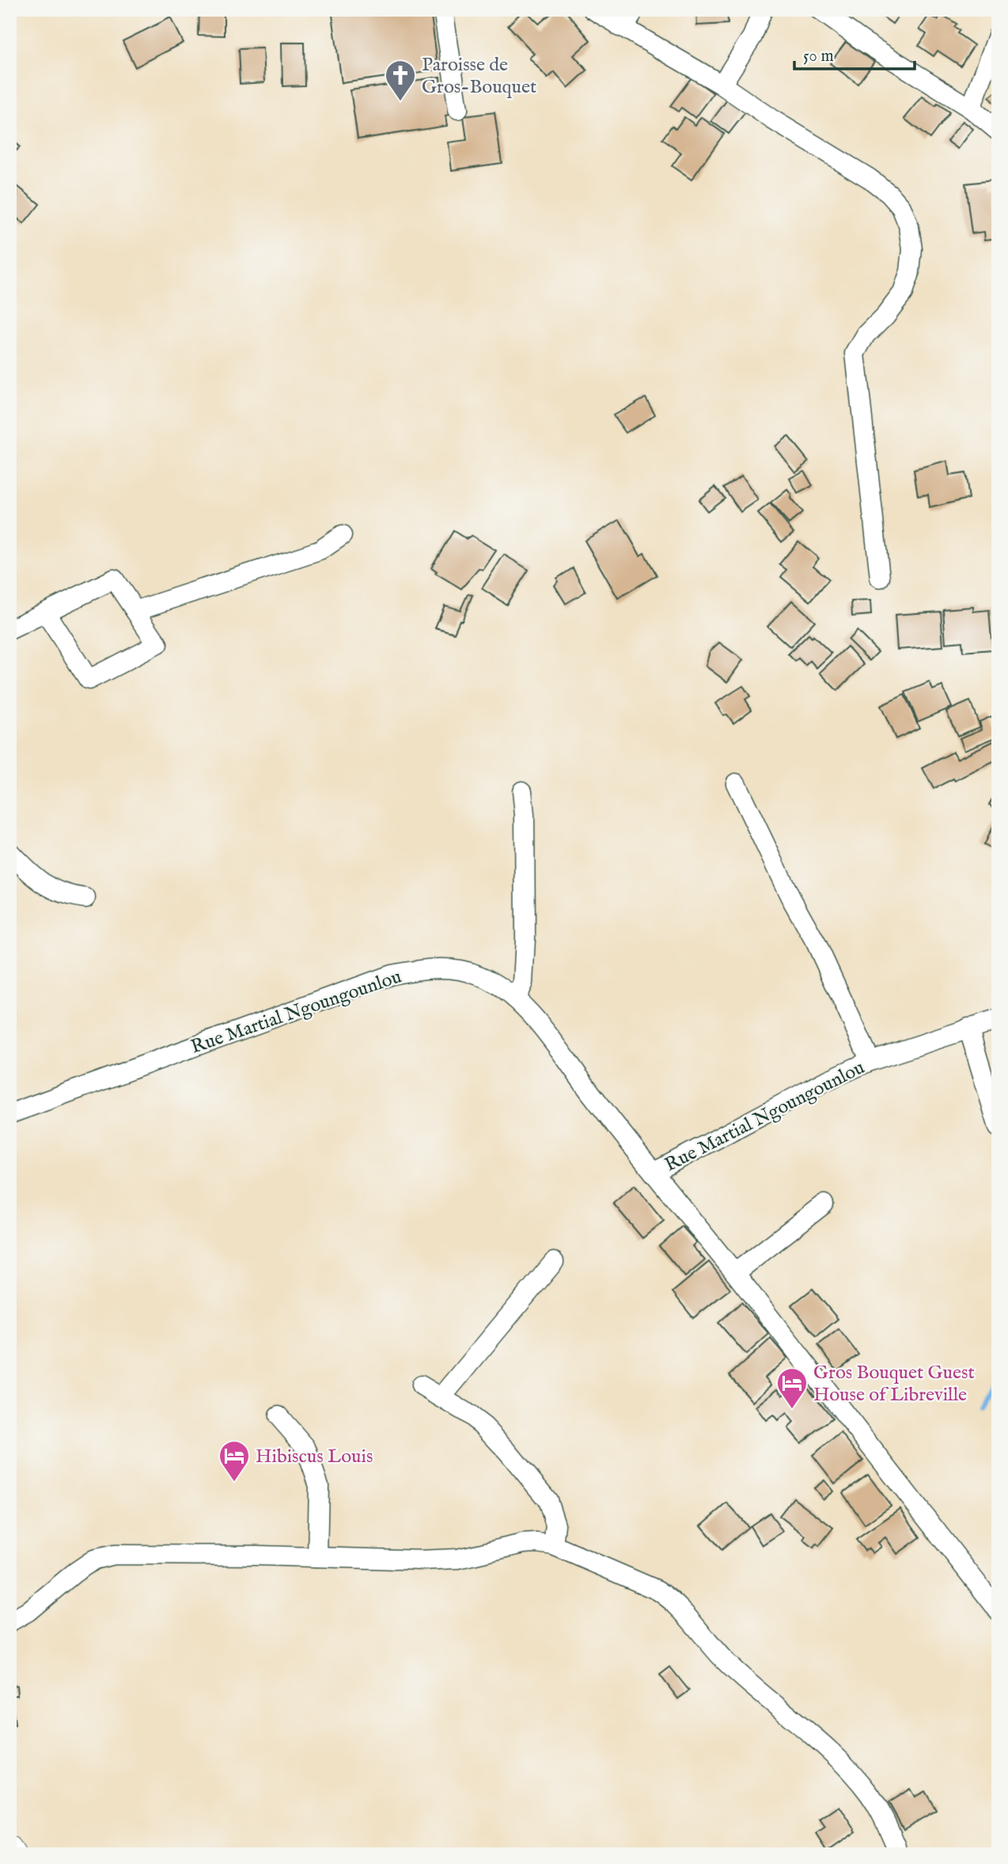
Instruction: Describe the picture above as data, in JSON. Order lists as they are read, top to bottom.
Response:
{
  "streets": {
    "street": ["Rue Martial Ngoungounlou"]
  },
  "places": {
    "church": ["Paroisse de Gros-Bouquet"],
    "hotel": ["Gros Bouquet Guest House of Libreville", "Hibiscus Louis"]
  },
  "scale_bar": "50 m"
}
